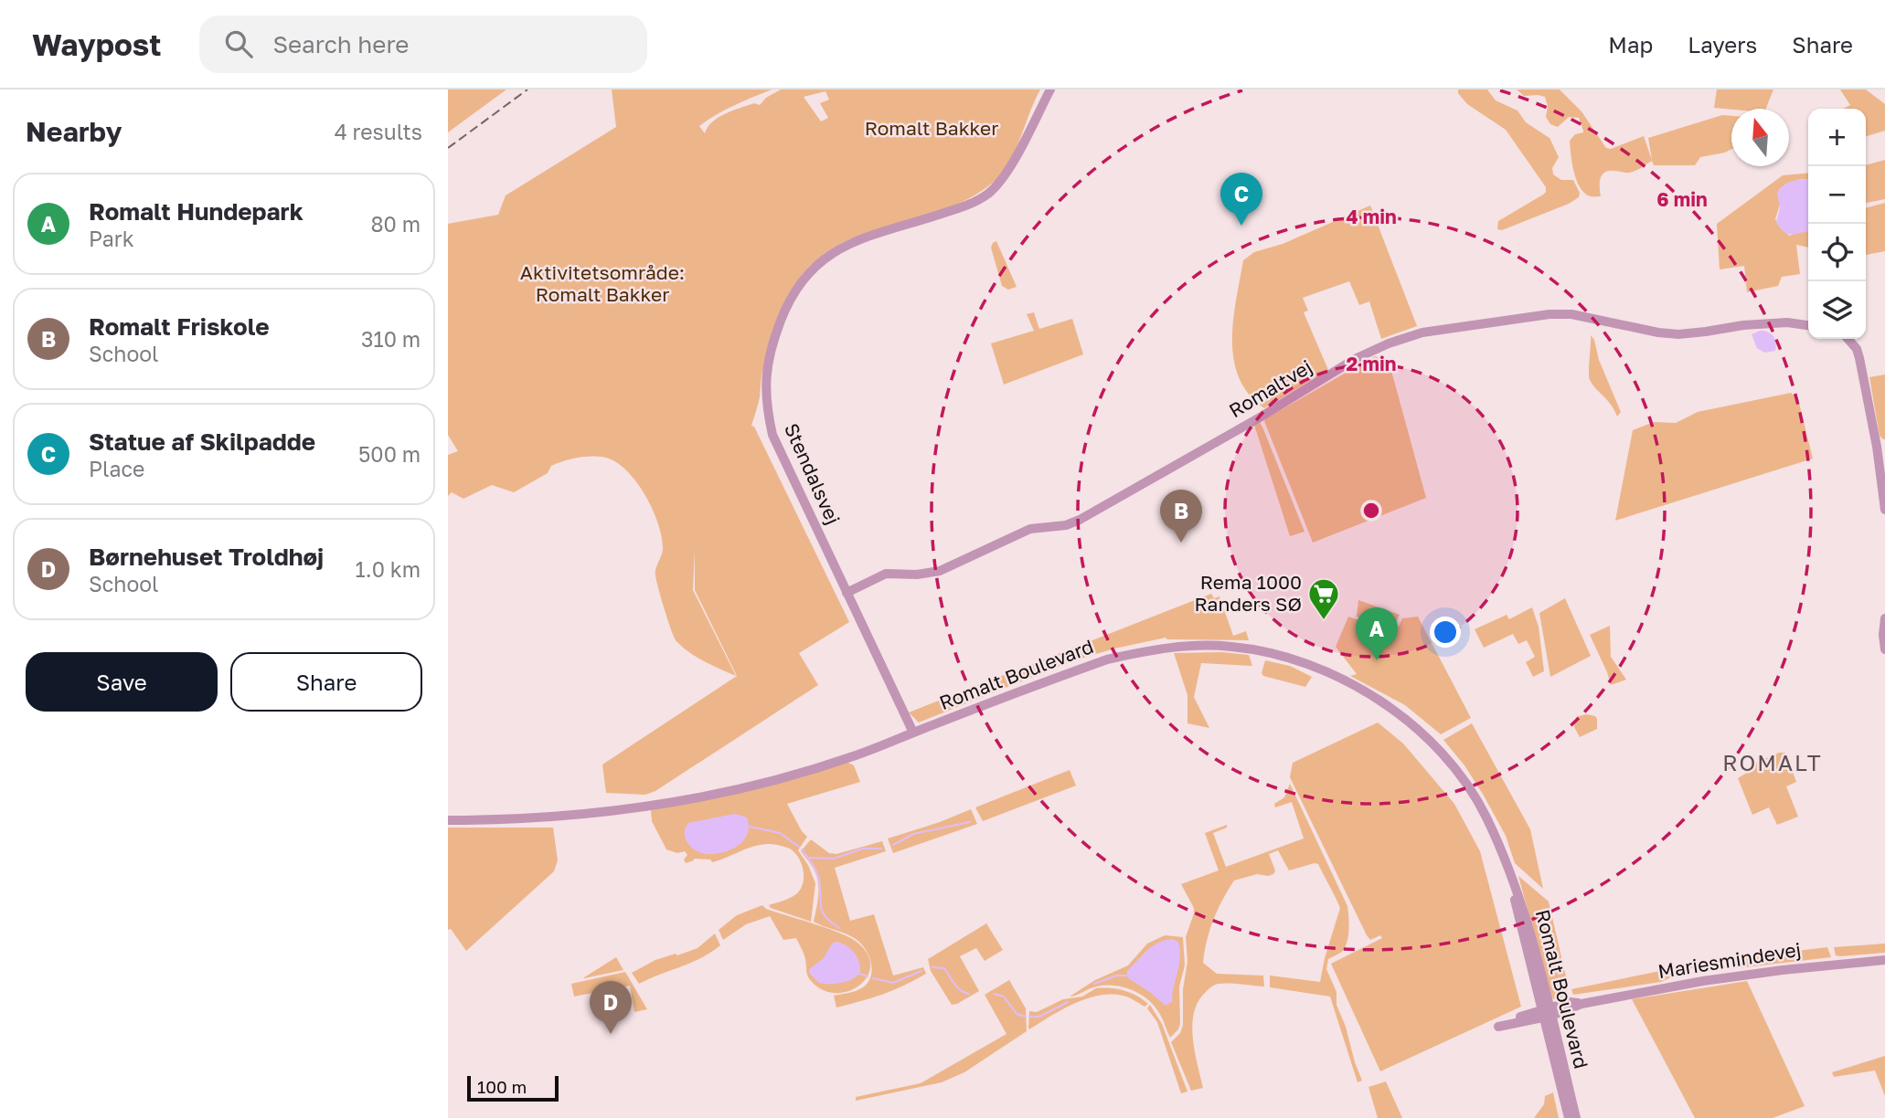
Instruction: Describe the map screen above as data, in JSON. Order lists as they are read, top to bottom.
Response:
{
  "streets": {
    "street": [
      "Romaltvej",
      "Stendalsvej",
      "Romalt Boulevard",
      "Mariesmindevej"
    ]
  },
  "crossings": [
    ["Romaltvej", "Stendalsvej"],
    ["Stendalsvej", "Romalt Boulevard"],
    ["Romalt Boulevard", "Mariesmindevej"]
  ],
  "districts": ["ROMALT"],
  "parks": ["Romalt Bakker", "Aktivitetsområde: Romalt Bakker"],
  "places": {
    "supermarket": ["Rema 1000 Randers SØ"]
  },
  "scale_bar": "100 m",
  "north": "top",
  "page": {
    "header": "Waypost",
    "search": "Search here",
    "nav": ["Map", "Layers", "Share"],
    "heading": ["Nearby", "4 results"],
    "map_buttons": ["+", "−"],
    "list": [
      {
        "mark": "A",
        "name": "Romalt Hundepark",
        "note": "Park",
        "value": "80 m"
      },
      {
        "mark": "B",
        "name": "Romalt Friskole",
        "note": "School",
        "value": "310 m"
      },
      {
        "mark": "C",
        "name": "Statue af Skilpadde",
        "note": "Place",
        "value": "500 m"
      },
      {
        "mark": "D",
        "name": "Børnehuset Troldhøj",
        "note": "School",
        "value": "1.0 km"
      }
    ],
    "pins": [
      "C",
      "B",
      "A",
      "D"
    ],
    "buttons": ["Save", "Share"],
    "scale": "100 m"
  },
  "rings": ["6 min", "4 min", "2 min"]
}
